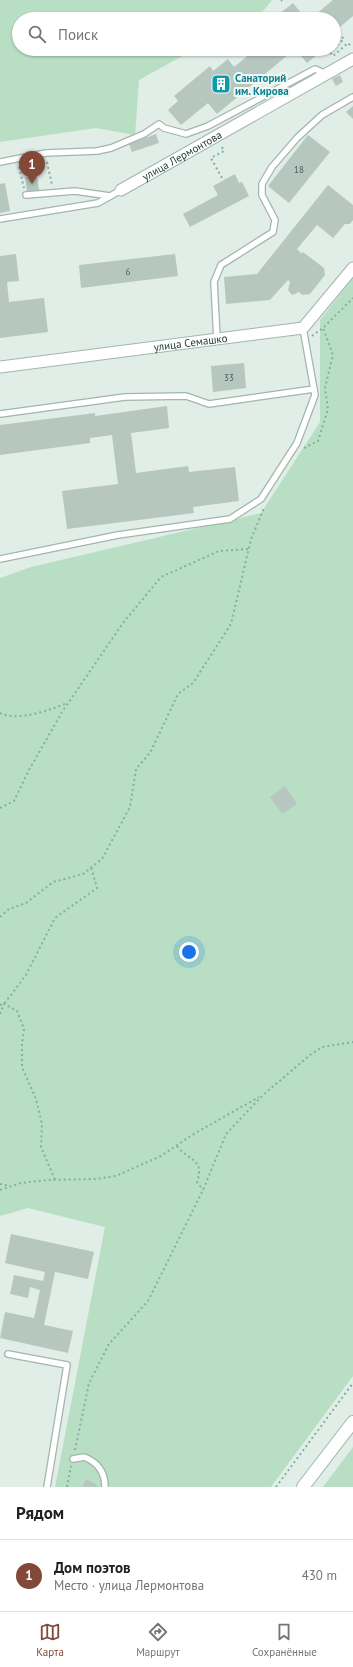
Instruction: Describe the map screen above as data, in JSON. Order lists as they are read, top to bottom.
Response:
{
  "streets": {
    "street": ["улица Лермонтова", "улица Семашко"]
  },
  "places": {
    "building": ["Санаторий им. Кирова"]
  },
  "house_numbers": ["18", "6", "33"],
  "page": {
    "search": "Поиск",
    "pins": "1",
    "heading": "Рядом",
    "list": [
      {
        "mark": "1",
        "name": "Дом поэтов",
        "note": "Место · улица Лермонтова",
        "value": "430 m"
      }
    ],
    "nav": ["Карта", "Маршрут", "Сохранённые"]
  }
}
